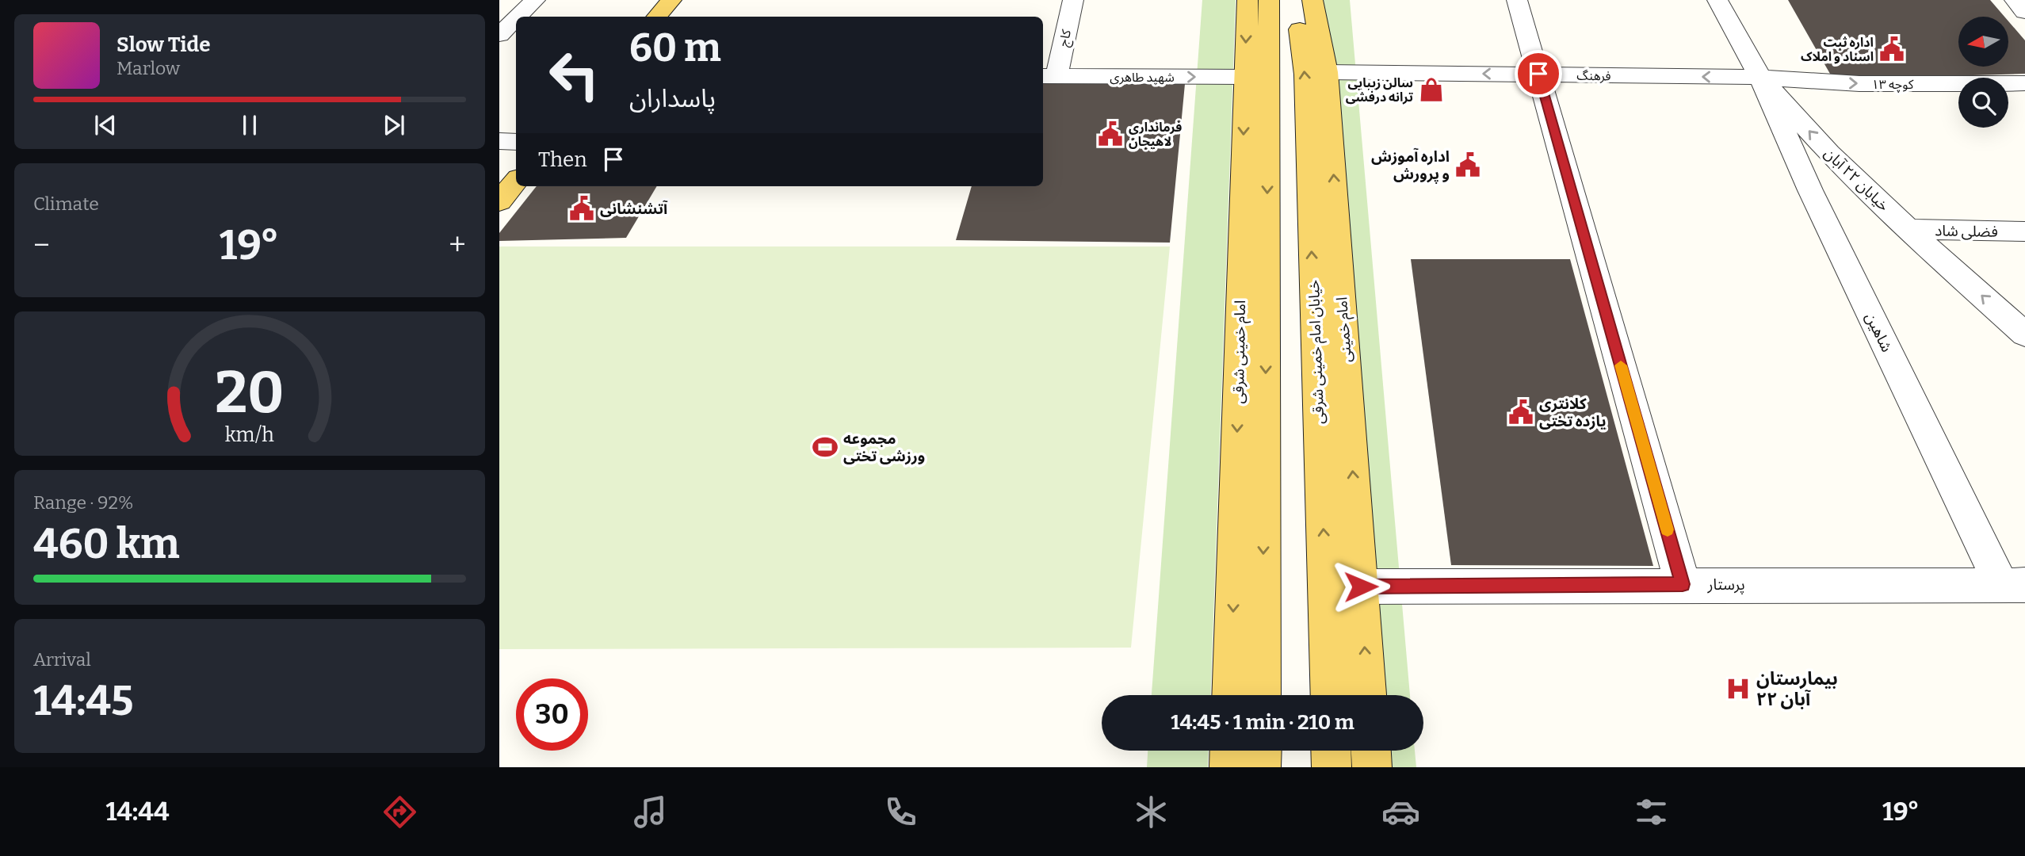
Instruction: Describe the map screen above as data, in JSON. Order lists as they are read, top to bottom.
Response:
{
  "streets": {
    "main road": ["امام خمینی", "امام خمینی شرقی", "خیابان امام خمینی شرقی"],
    "street": [
      "کاج",
      "فرهنگ",
      "شهید طاهری",
      "کوچه ۱۳",
      "خیابان ۲۲ آبان",
      "فضلی شاد",
      "شاهین",
      "پرستار"
    ]
  },
  "crossings": [
    ["کاج", "شهید طاهری"],
    ["فرهنگ", "کوچه ۱۳"],
    ["فرهنگ", "خیابان ۲۲ آبان"],
    ["فرهنگ", "امام خمینی"],
    ["فرهنگ", "شاهین"],
    ["شهید طاهری", "امام خمینی شرقی"],
    ["کوچه ۱۳", "خیابان ۲۲ آبان"],
    ["کوچه ۱۳", "شاهین"],
    ["خیابان ۲۲ آبان", "فضلی شاد"],
    ["خیابان ۲۲ آبان", "شاهین"],
    ["امام خمینی", "پرستار"],
    ["شاهین", "پرستار"]
  ],
  "one_way": [
    "فرهنگ",
    "شهید طاهری",
    "کوچه ۱۳",
    "خیابان ۲۲ آبان"
  ],
  "places": {
    "public building": [
      "اداره ثبت اسناد و املاک",
      "فرمانداری لاهیجان",
      "اداره آموزش و پرورش",
      "آتشنشانی",
      "کلانتری یازده تختی"
    ],
    "shop": ["سالن زیبایی ترانه درفشی"],
    "sports": ["مجموعه ورزشی تختی"],
    "hospital": ["بیمارستان ۲۲ آبان"]
  },
  "north": "left",
  "page": {
    "turn": ["60 m", "پاسداران"],
    "song": ["Slow Tide", "Marlow"],
    "then": "Then",
    "tile": [
      "Climate",
      ["Range · 92%", "460 km"],
      ["Arrival", "14:45"]
    ],
    "heat": ["−", "19°", "+"],
    "limit": "30",
    "trip": "14:45 · 1 min · 210 m",
    "tabs": ["14:44", "19°"],
    "gauge": ["20", "km/h"]
  }
}
